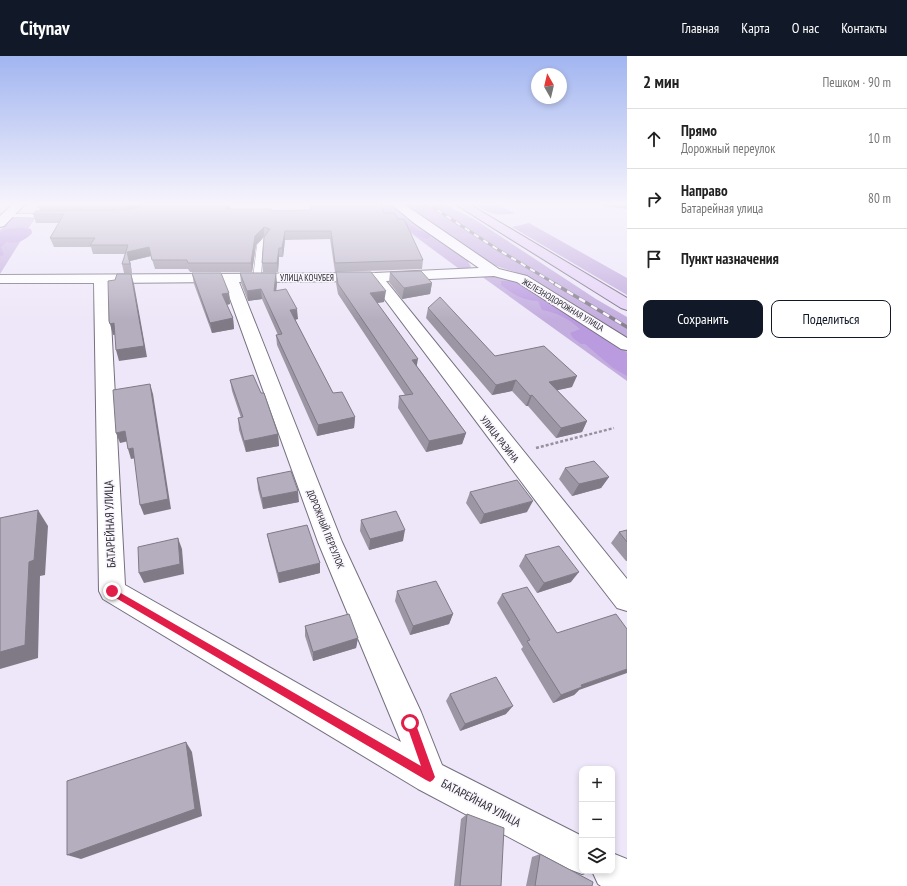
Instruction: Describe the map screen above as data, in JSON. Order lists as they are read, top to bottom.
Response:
{
  "streets": {
    "street": [
      "УЛИЦА КОЧУБЕЯ",
      "ЖЕЛЕЗНОДОРОЖНАЯ УЛИЦА",
      "УЛИЦА РАЗИНА",
      "БАТАРЕЙНАЯ УЛИЦА",
      "ДОРОЖНЫЙ ПЕРЕУЛОК"
    ]
  },
  "crossings": [
    ["УЛИЦА КОЧУБЕЯ", "ЖЕЛЕЗНОДОРОЖНАЯ УЛИЦА"],
    ["УЛИЦА КОЧУБЕЯ", "УЛИЦА РАЗИНА"],
    ["УЛИЦА КОЧУБЕЯ", "БАТАРЕЙНАЯ УЛИЦА"],
    ["УЛИЦА КОЧУБЕЯ", "ДОРОЖНЫЙ ПЕРЕУЛОК"],
    ["БАТАРЕЙНАЯ УЛИЦА", "ДОРОЖНЫЙ ПЕРЕУЛОК"]
  ],
  "north": "top",
  "page": {
    "header": "Citynav",
    "nav": [
      "Главная",
      "Карта",
      "О нас",
      "Контакты"
    ],
    "heading": ["2 мин", "Пешком · 90 m"],
    "list": [
      ["Прямо", "Дорожный переулок", "10 m"],
      ["Направо", "Батарейная улица", "80 m"],
      "Пункт назначения"
    ],
    "buttons": ["Сохранить", "Поделиться"],
    "map_buttons": ["+", "−"]
  }
}
